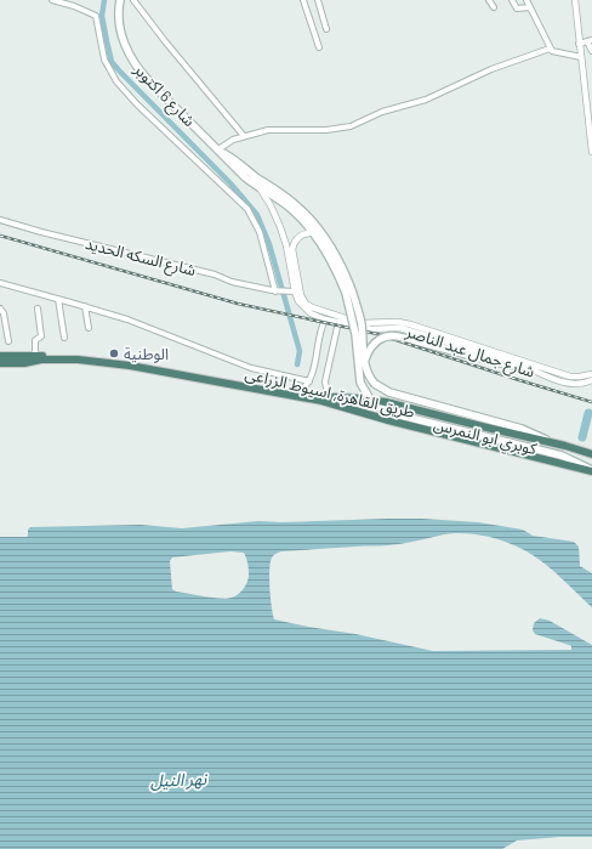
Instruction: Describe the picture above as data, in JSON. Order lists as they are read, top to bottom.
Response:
{
  "streets": {
    "highway": ["طريق القاهرة, اسيوط الزراعى"],
    "main road": ["شارع 6 اكتوبر", "كوبري ابو النمرس"],
    "street": ["شارع السكه الحديد", "شارع جمال عبد الناصر"]
  },
  "crossings": [
    ["شارع 6 اكتوبر", "كوبري ابو النمرس"],
    ["شارع السكه الحديد", "شارع جمال عبد الناصر"],
    ["شارع جمال عبد الناصر", "كوبري ابو النمرس"],
    ["طريق القاهرة, اسيوط الزراعى", "كوبري ابو النمرس"]
  ],
  "water": ["نهر النيل"],
  "places": ["الوطنية"]
}
